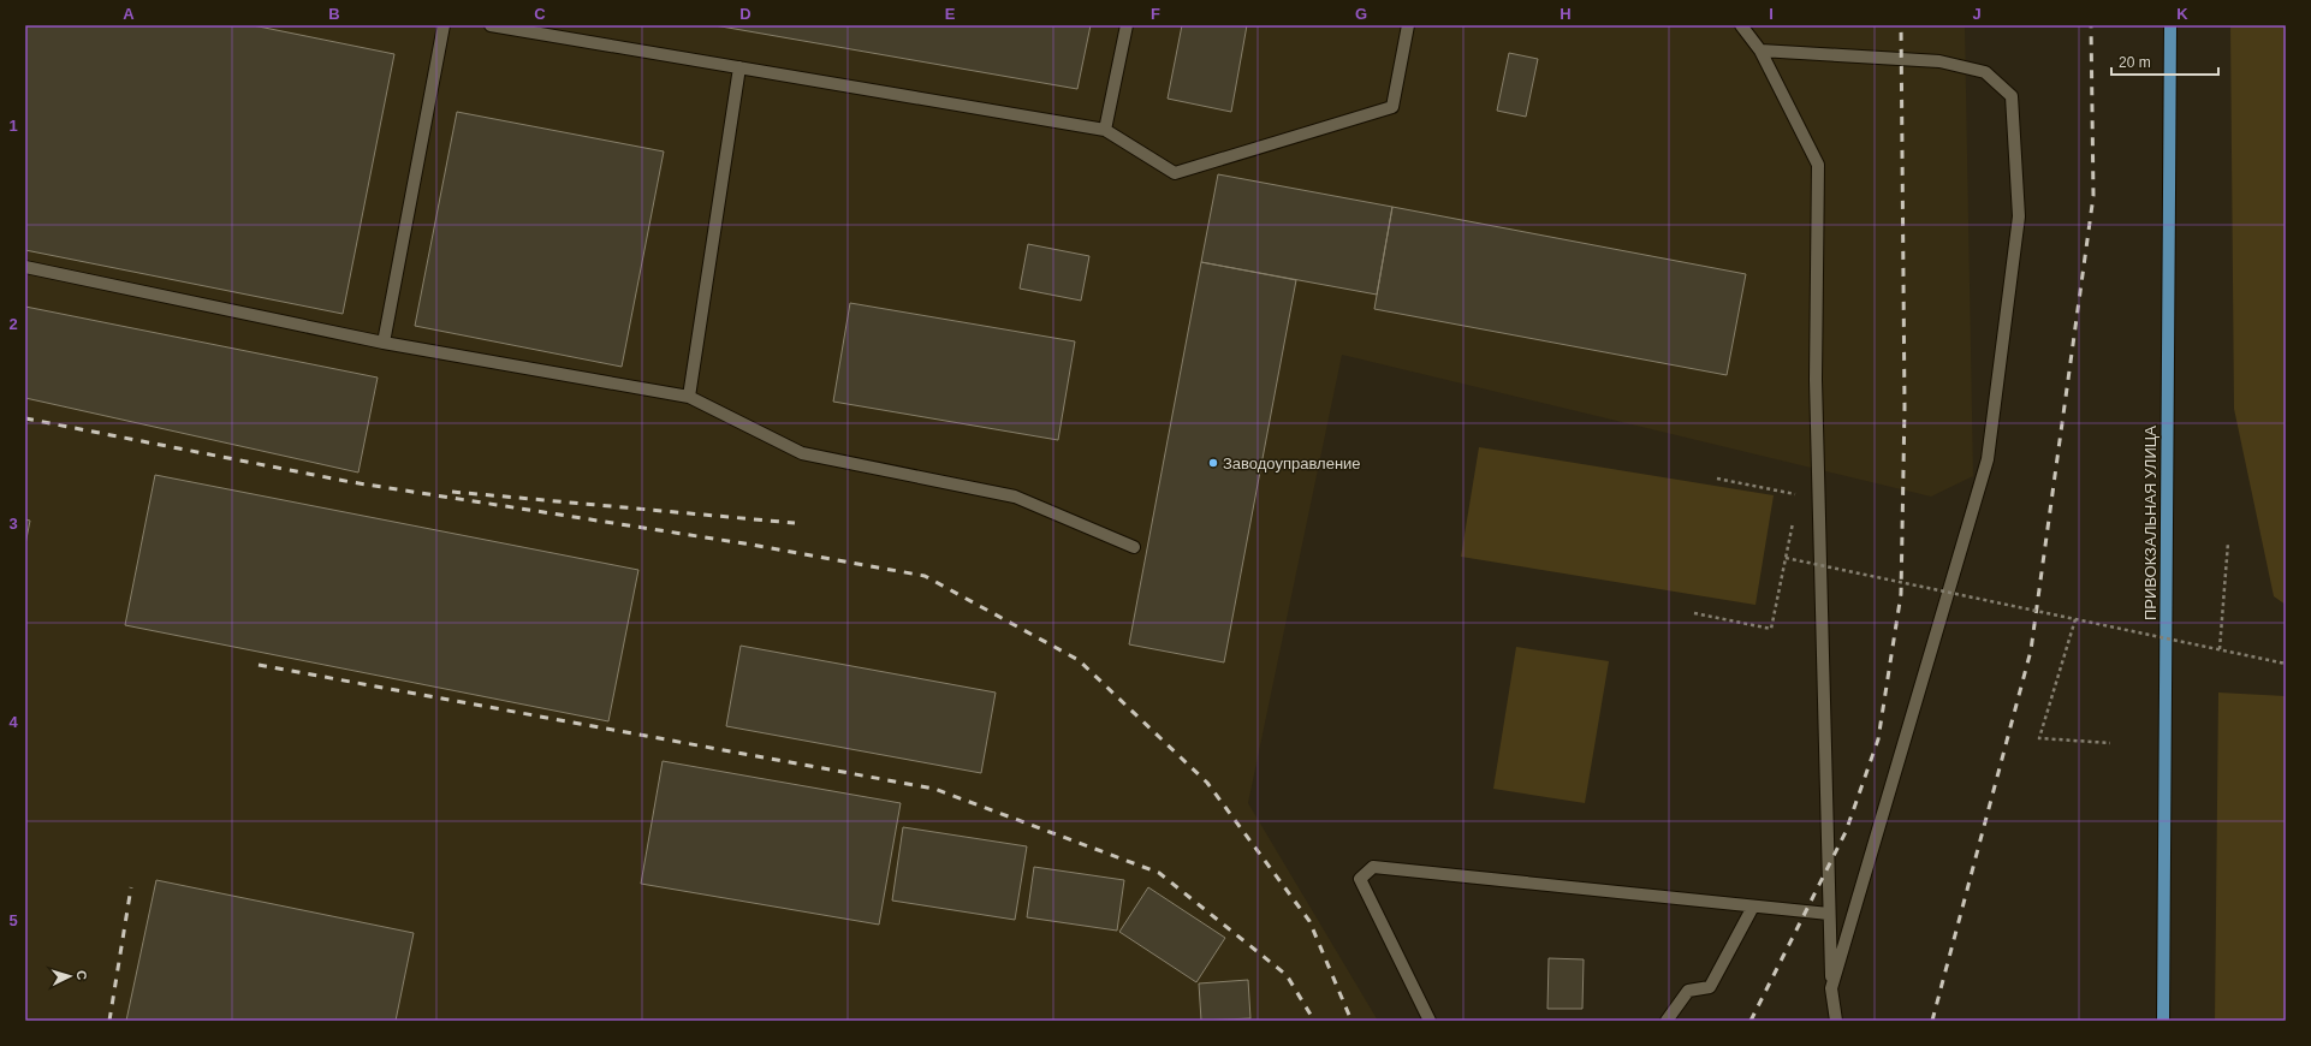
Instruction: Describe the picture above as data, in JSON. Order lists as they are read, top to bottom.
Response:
{
  "streets": {
    "main road": ["ПРИВОКЗАЛЬНАЯ УЛИЦА"]
  },
  "places": ["Заводоуправление"],
  "scale_bar": "20 m",
  "north": "right",
  "grid": {
    "columns": [
      "A",
      "B",
      "C",
      "D",
      "E",
      "F",
      "G",
      "H",
      "I",
      "J",
      "K"
    ],
    "rows": [
      "1",
      "2",
      "3",
      "4",
      "5"
    ]
  }
}
